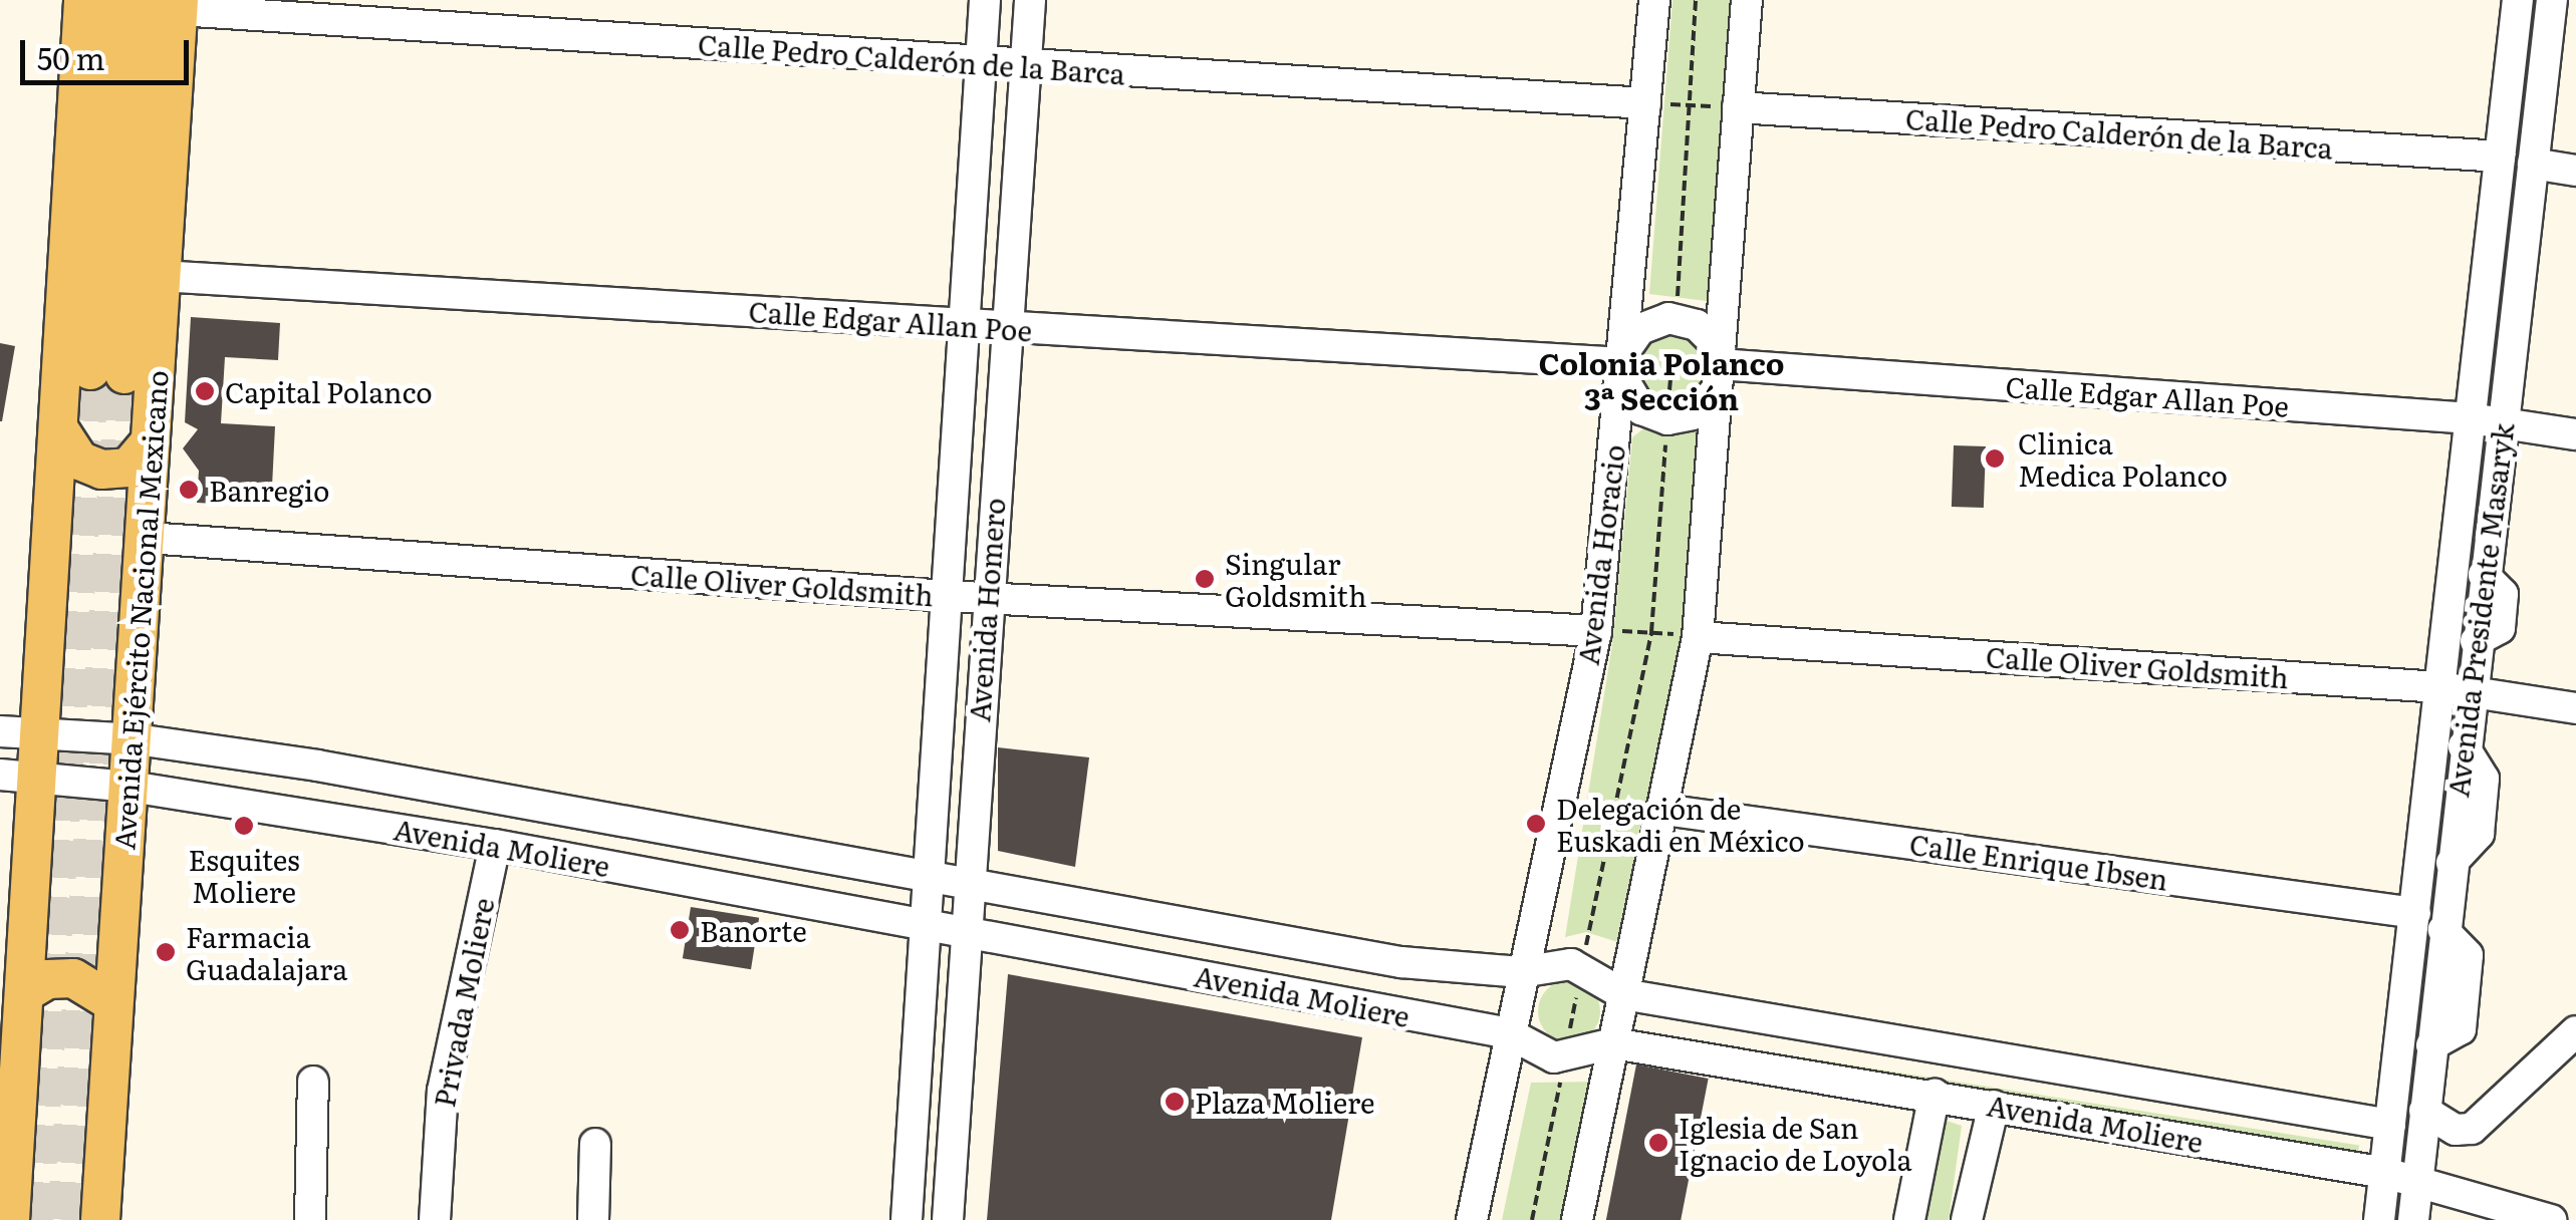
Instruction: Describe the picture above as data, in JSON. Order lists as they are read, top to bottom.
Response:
{
  "streets": {
    "main road": ["Avenida Ejército Nacional Mexicano"],
    "street": [
      "Calle Pedro Calderón de la Barca",
      "Calle Edgar Allan Poe",
      "Avenida Horacio",
      "Calle Oliver Goldsmith",
      "Avenida Homero",
      "Avenida Presidente Masaryk",
      "Avenida Moliere",
      "Calle Enrique Ibsen",
      "Privada Moliere"
    ]
  },
  "crossings": [
    ["Calle Pedro Calderón de la Barca", "Avenida Horacio"],
    ["Calle Pedro Calderón de la Barca", "Avenida Ejército Nacional Mexicano"],
    ["Calle Pedro Calderón de la Barca", "Avenida Homero"],
    ["Calle Pedro Calderón de la Barca", "Avenida Presidente Masaryk"],
    ["Calle Edgar Allan Poe", "Avenida Horacio"],
    ["Calle Edgar Allan Poe", "Avenida Ejército Nacional Mexicano"],
    ["Calle Edgar Allan Poe", "Avenida Homero"],
    ["Calle Edgar Allan Poe", "Avenida Presidente Masaryk"],
    ["Avenida Horacio", "Calle Oliver Goldsmith"],
    ["Avenida Horacio", "Avenida Moliere"],
    ["Calle Oliver Goldsmith", "Avenida Ejército Nacional Mexicano"],
    ["Calle Oliver Goldsmith", "Avenida Homero"],
    ["Calle Oliver Goldsmith", "Avenida Presidente Masaryk"],
    ["Avenida Ejército Nacional Mexicano", "Avenida Moliere"],
    ["Avenida Homero", "Avenida Moliere"],
    ["Avenida Presidente Masaryk", "Avenida Moliere"],
    ["Avenida Presidente Masaryk", "Calle Enrique Ibsen"],
    ["Avenida Moliere", "Privada Moliere"]
  ],
  "districts": ["Colonia Polanco 3ª Sección"],
  "places": [
    "Capital Polanco",
    "Clinica Medica Polanco",
    "Banregio",
    "Singular Goldsmith",
    "Delegación de Euskadi en México",
    "Esquites Moliere",
    "Banorte",
    "Farmacia Guadalajara",
    "Plaza Moliere",
    "Iglesia de San Ignacio de Loyola"
  ],
  "scale_bar": "50 m"
}
